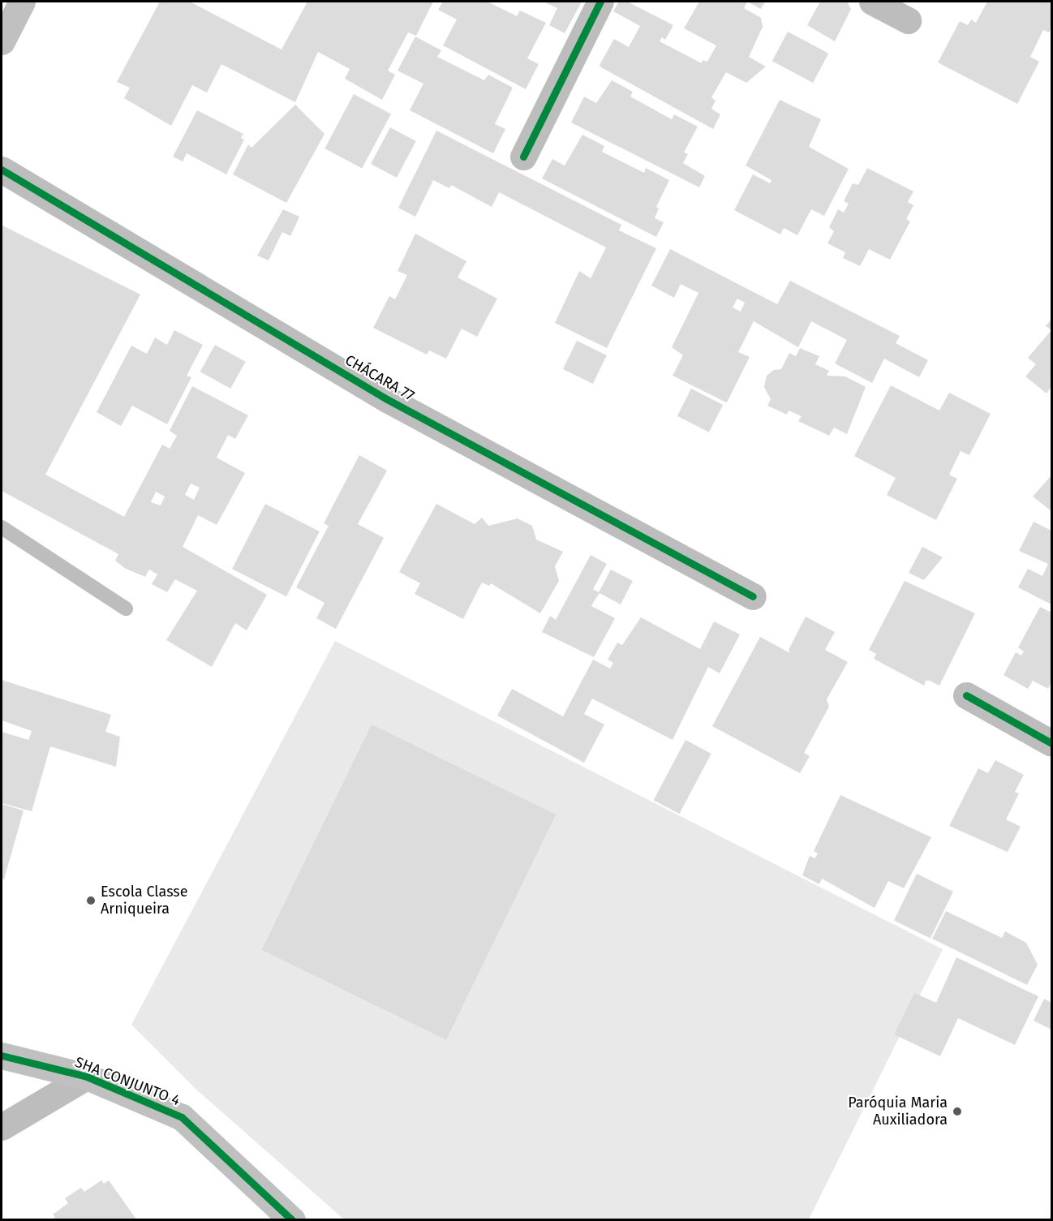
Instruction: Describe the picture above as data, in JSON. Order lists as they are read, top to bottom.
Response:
{
  "streets": {
    "street": ["CHÁCARA 77", "SHA CONJUNTO 4"]
  },
  "places": ["Escola Classe Arniqueira", "Paróquia Maria Auxiliadora"]
}
